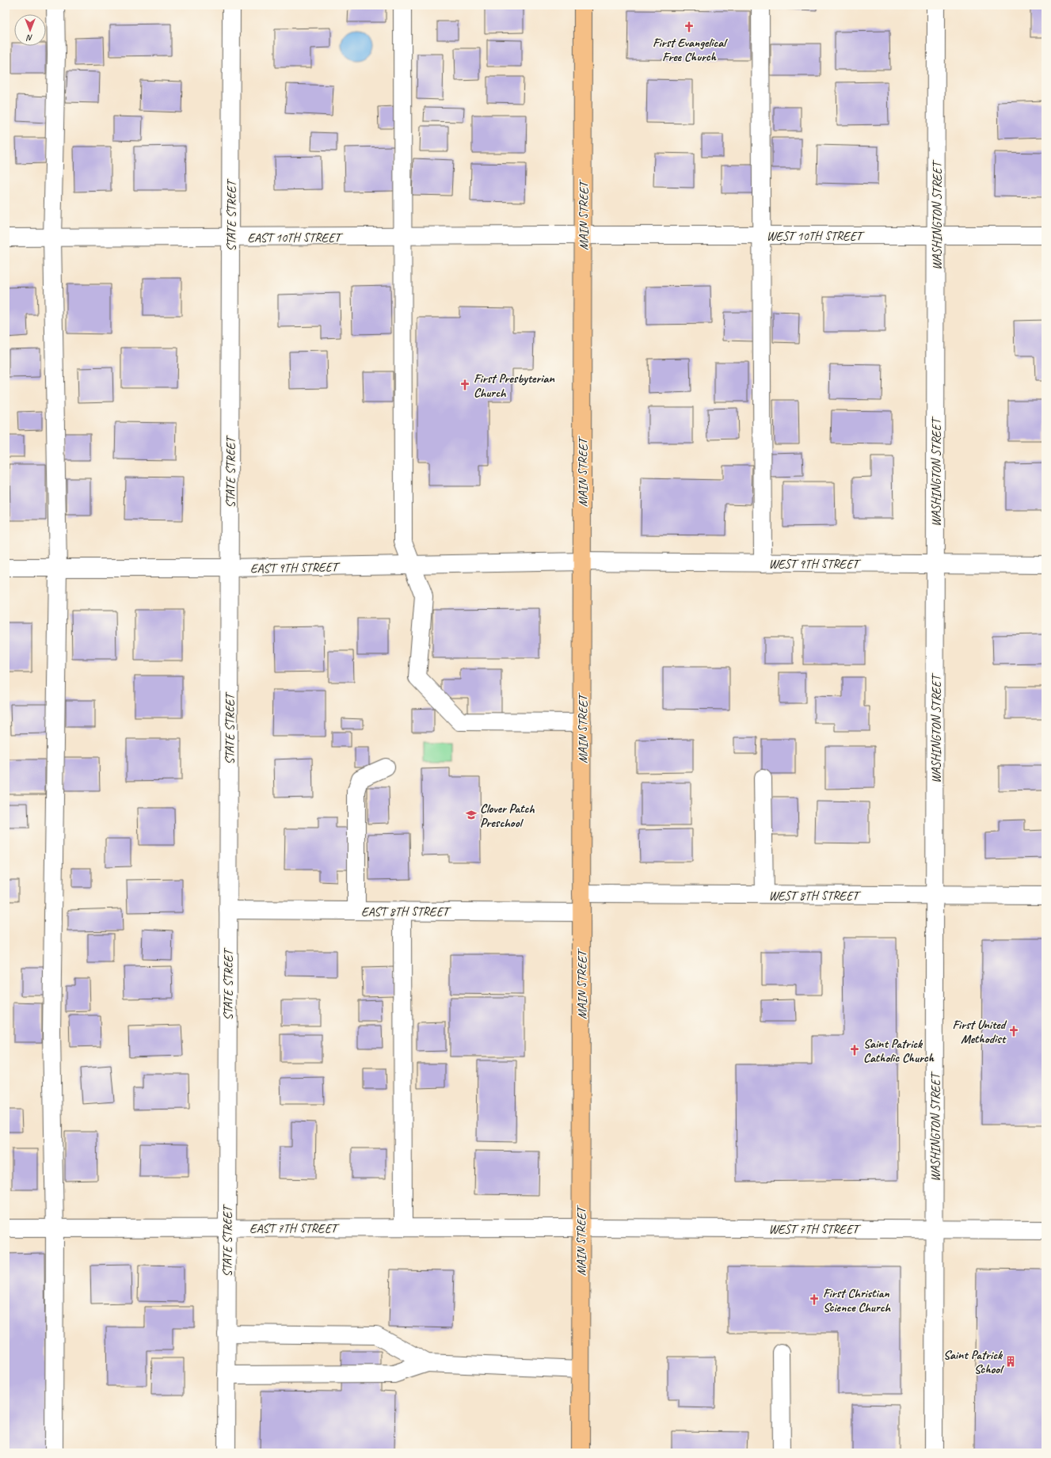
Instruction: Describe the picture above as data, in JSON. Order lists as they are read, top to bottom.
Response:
{
  "streets": {
    "main road": ["MAIN STREET"],
    "street": [
      "STATE STREET",
      "WASHINGTON STREET",
      "WEST 10TH STREET",
      "EAST 10TH STREET",
      "WEST 9TH STREET",
      "EAST 9TH STREET",
      "WEST 8TH STREET",
      "EAST 8TH STREET",
      "EAST 7TH STREET",
      "WEST 7TH STREET"
    ]
  },
  "crossings": [
    ["STATE STREET", "EAST 10TH STREET"],
    ["STATE STREET", "EAST 9TH STREET"],
    ["STATE STREET", "EAST 8TH STREET"],
    ["STATE STREET", "EAST 7TH STREET"],
    ["MAIN STREET", "WEST 10TH STREET"],
    ["MAIN STREET", "EAST 10TH STREET"],
    ["MAIN STREET", "WEST 9TH STREET"],
    ["MAIN STREET", "EAST 9TH STREET"],
    ["MAIN STREET", "WEST 8TH STREET"],
    ["MAIN STREET", "EAST 8TH STREET"],
    ["MAIN STREET", "EAST 7TH STREET"],
    ["MAIN STREET", "WEST 7TH STREET"],
    ["WASHINGTON STREET", "WEST 10TH STREET"],
    ["WASHINGTON STREET", "WEST 9TH STREET"],
    ["WASHINGTON STREET", "WEST 8TH STREET"],
    ["WASHINGTON STREET", "WEST 7TH STREET"],
    ["WEST 10TH STREET", "EAST 10TH STREET"],
    ["WEST 9TH STREET", "EAST 9TH STREET"],
    ["EAST 7TH STREET", "WEST 7TH STREET"]
  ],
  "places": {
    "church": [
      "First Evangelical Free Church",
      "First Presbyterian Church",
      "First United Methodist",
      "Saint Patrick Catholic Church",
      "First Christian Science Church"
    ],
    "school or university": ["Clover Patch Preschool"],
    "building": ["Saint Patrick School"]
  },
  "north": "bottom"
}
